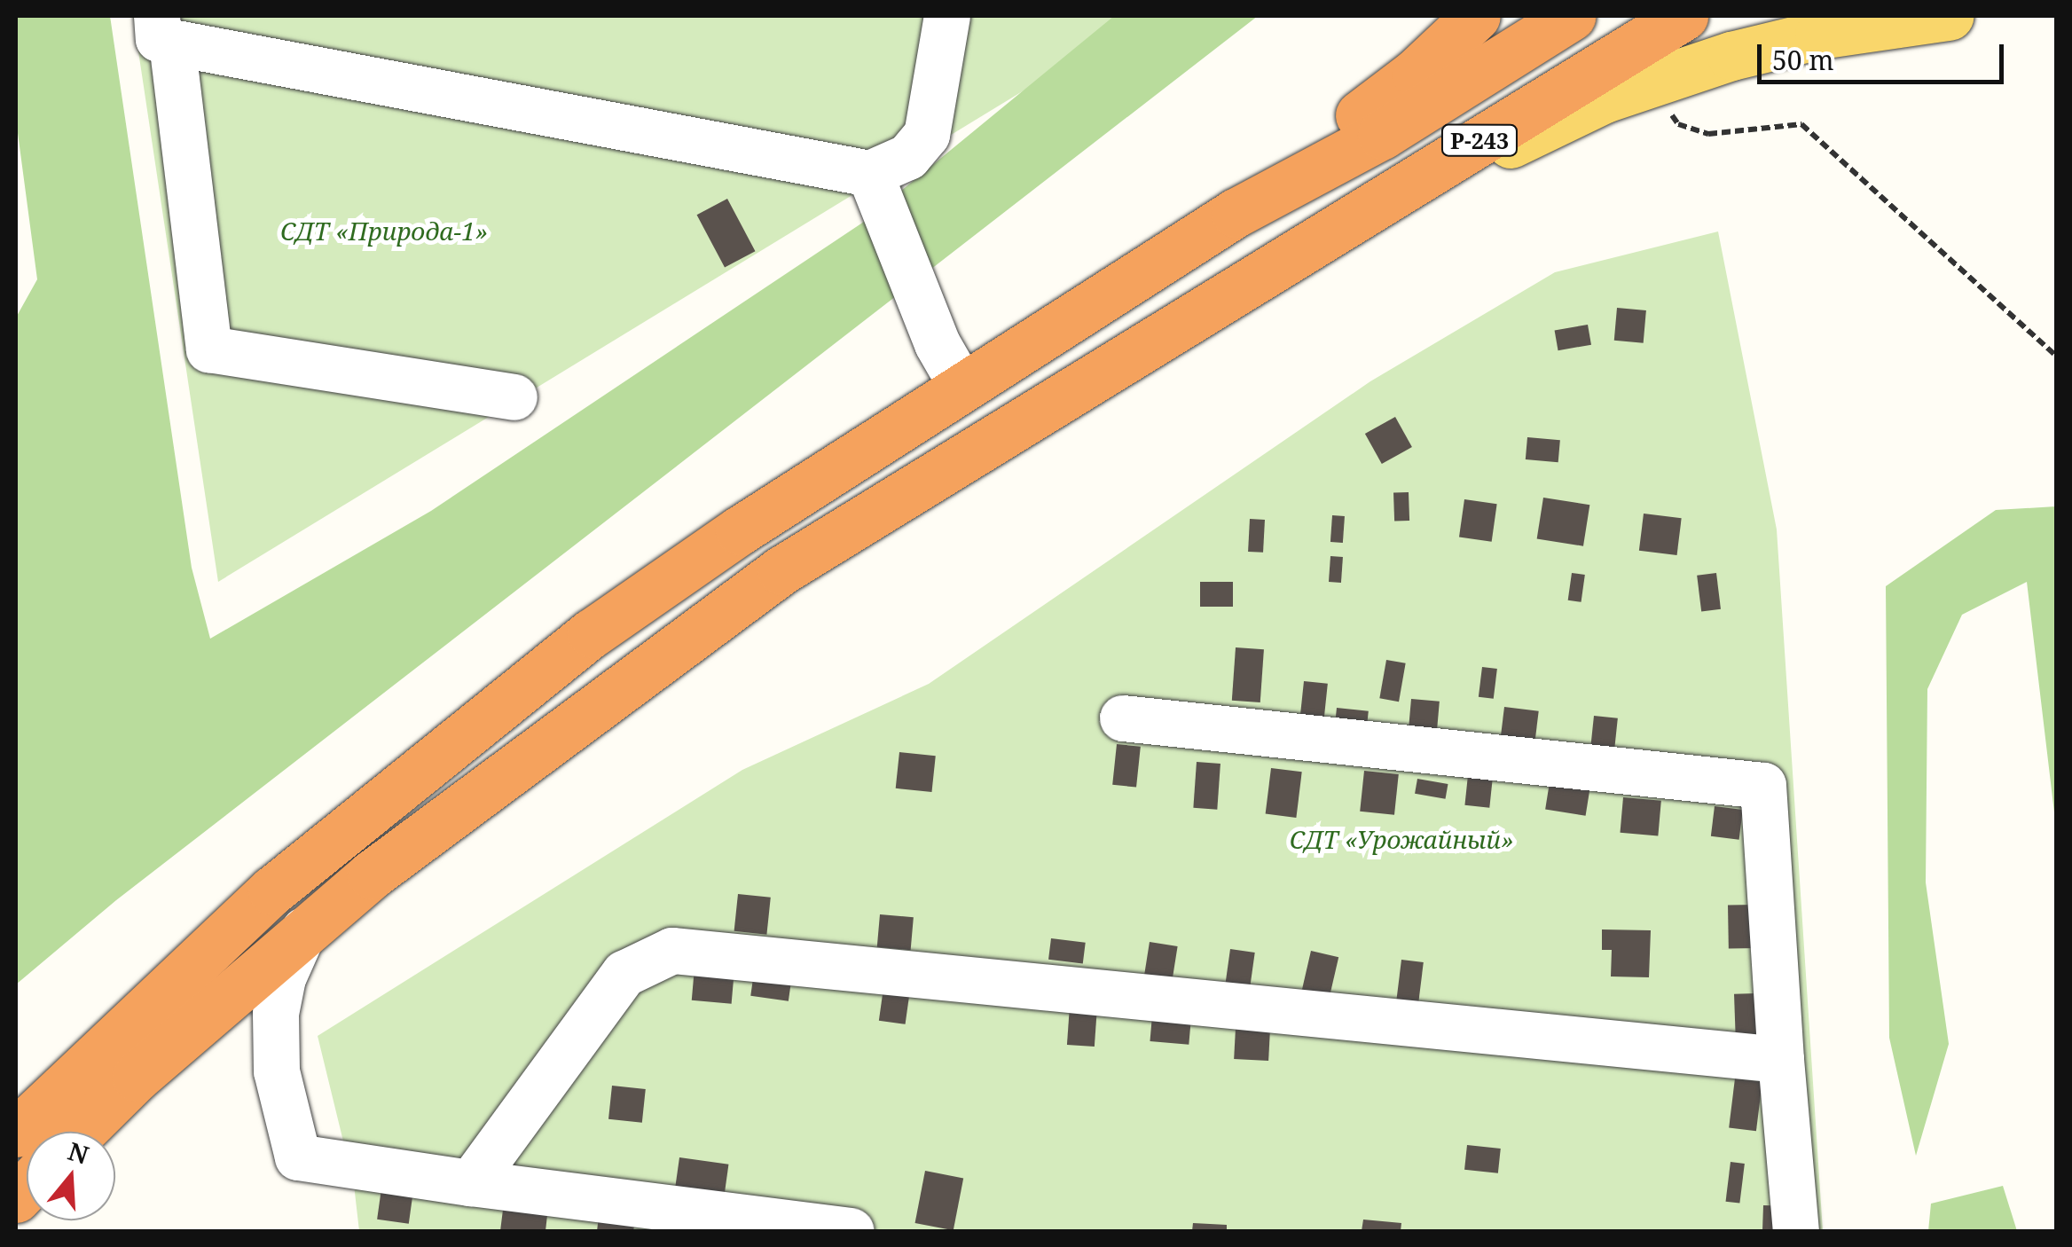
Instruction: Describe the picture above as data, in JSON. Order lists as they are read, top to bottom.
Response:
{
  "streets": {
    "highway": ["Р-243"]
  },
  "parks": ["СДТ «Природа-1»", "СДТ «Урожайный»"],
  "scale_bar": "50 m",
  "north": "top"
}
